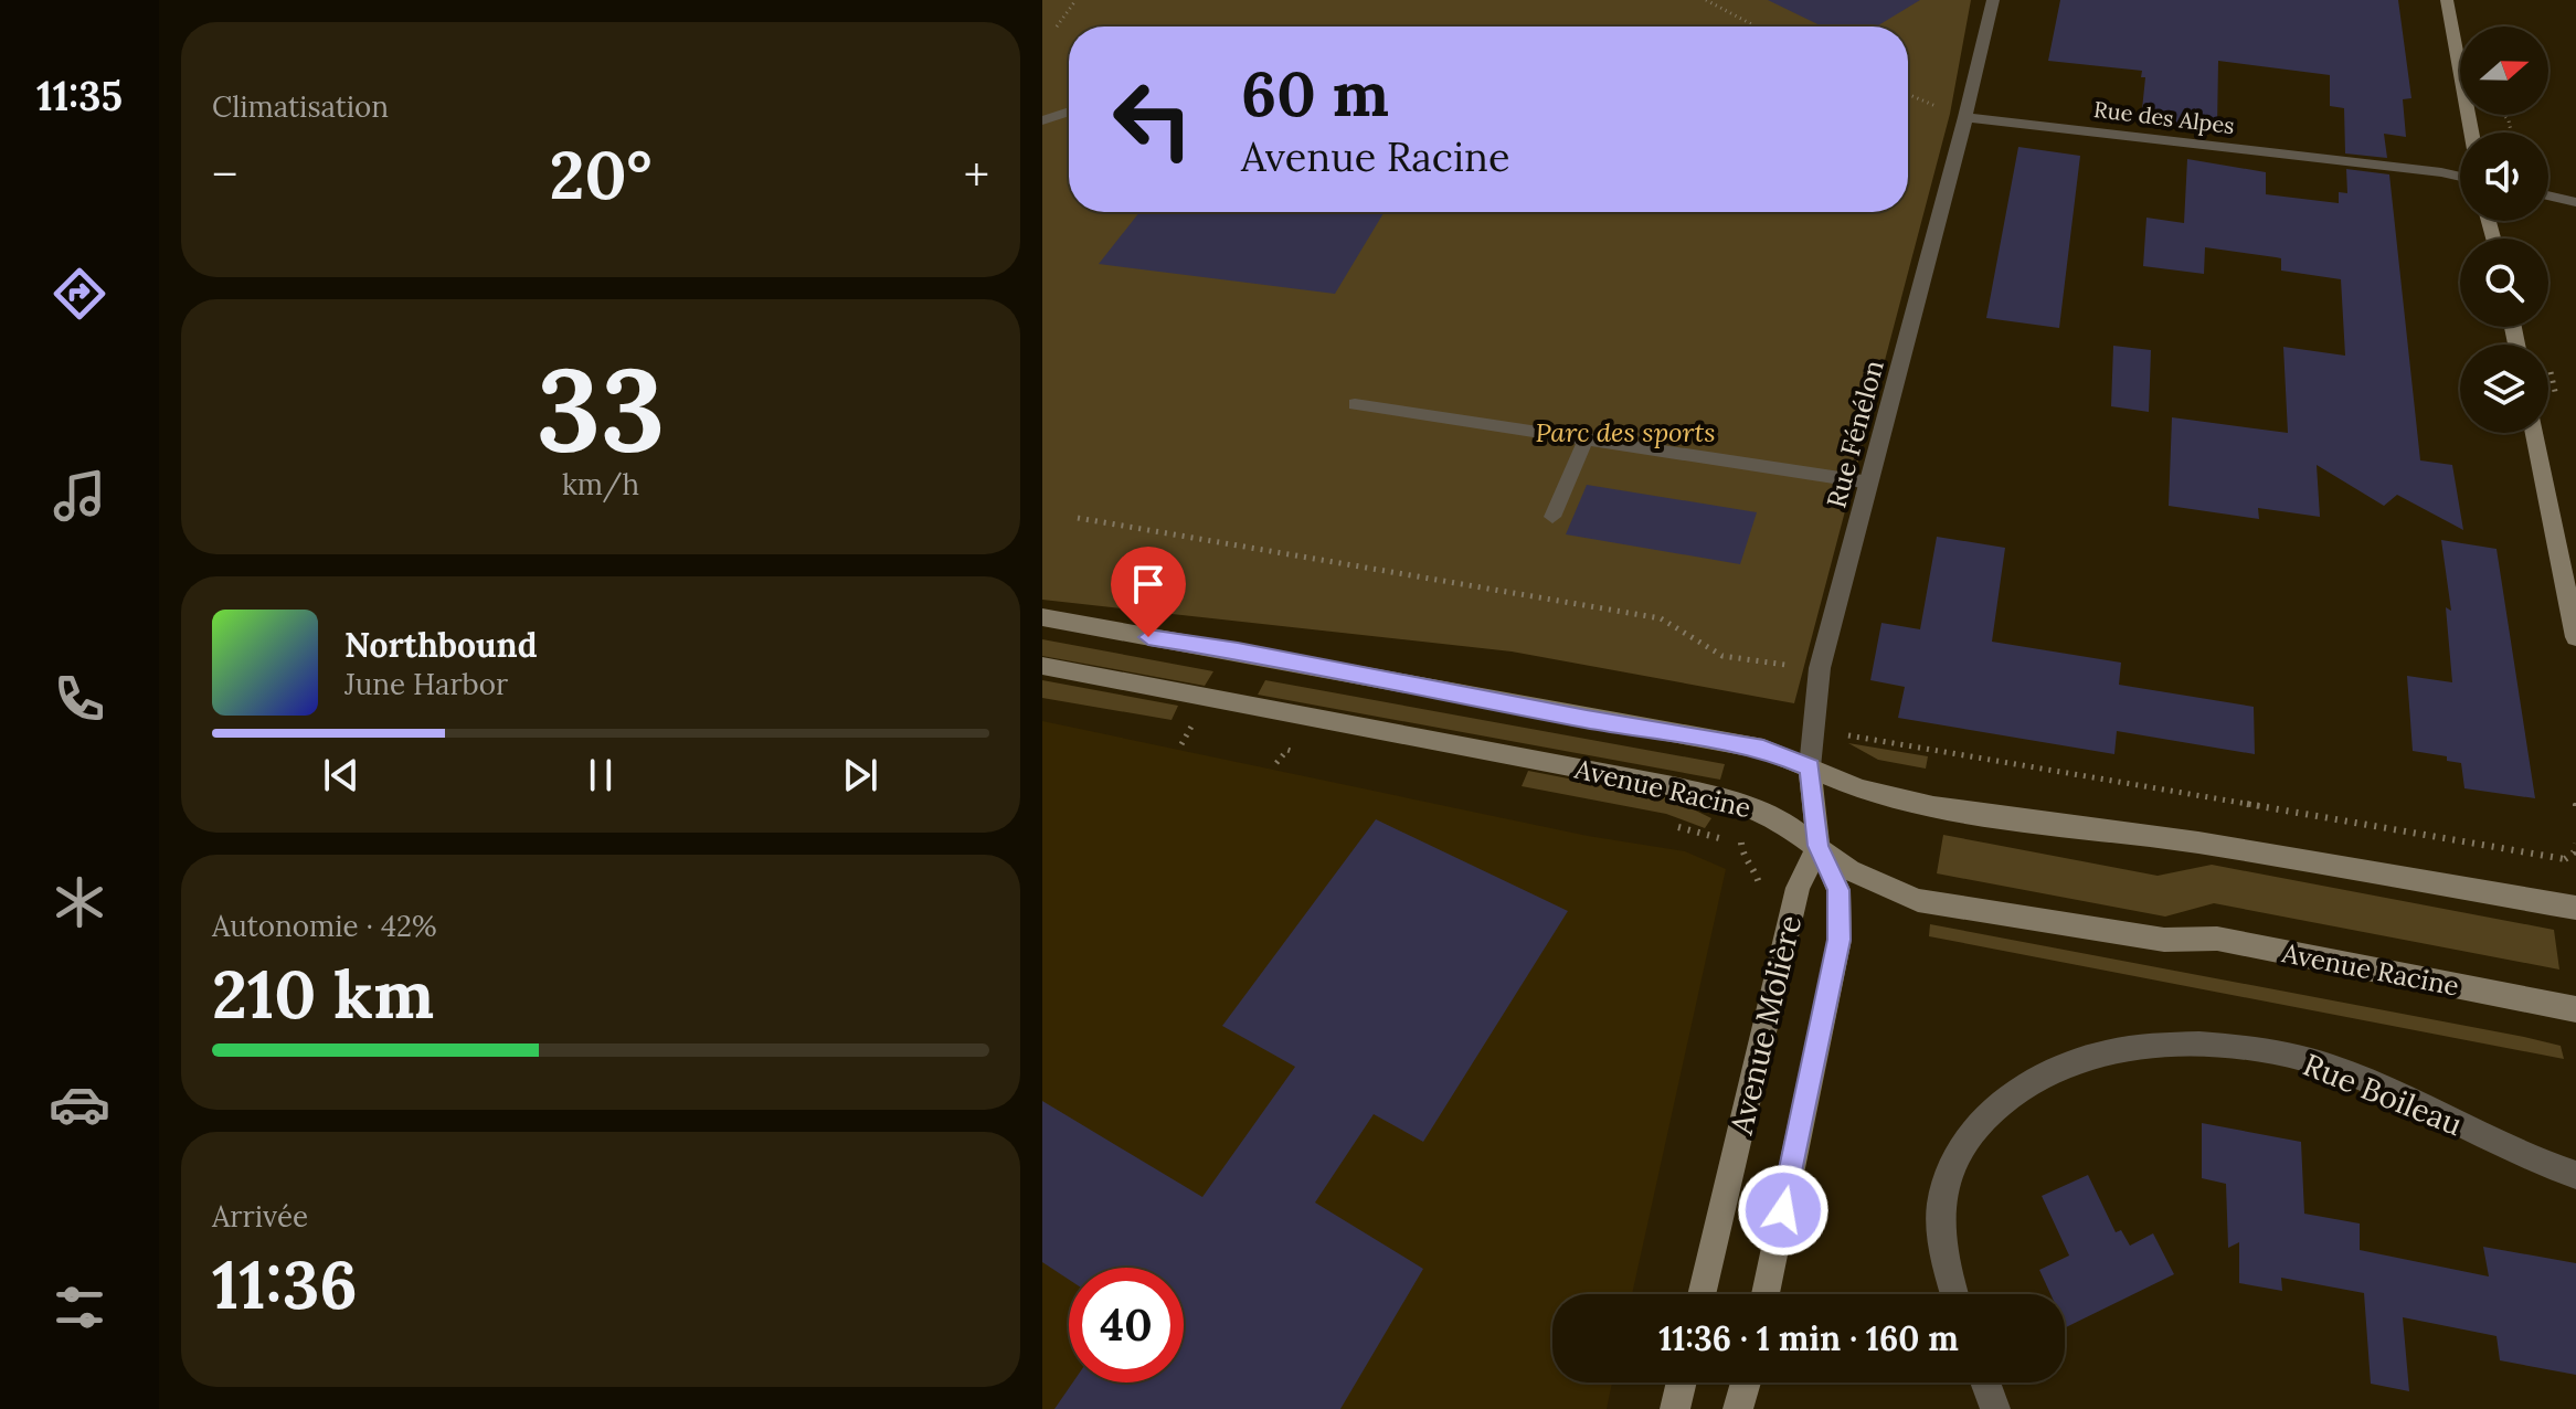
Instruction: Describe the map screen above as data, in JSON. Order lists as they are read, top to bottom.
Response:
{
  "streets": {
    "street": [
      "Rue des Alpes",
      "Rue Fénélon",
      "Avenue Racine",
      "Avenue Molière",
      "Rue Boileau"
    ]
  },
  "crossings": [
    ["Rue des Alpes", "Rue Fénélon"],
    ["Rue Fénélon", "Avenue Racine"],
    ["Rue Fénélon", "Avenue Molière"],
    ["Avenue Racine", "Avenue Molière"]
  ],
  "parks": ["Parc des sports"],
  "north": "right",
  "page": {
    "tabs": "11:35",
    "tile": [
      "Climatisation",
      ["33", "km/h"],
      ["Autonomie · 42%", "210 km"],
      ["Arrivée", "11:36"]
    ],
    "turn": ["60 m", "Avenue Racine"],
    "heat": ["−", "20°", "+"],
    "song": ["Northbound", "June Harbor"],
    "limit": "40",
    "trip": "11:36 · 1 min · 160 m"
  }
}
